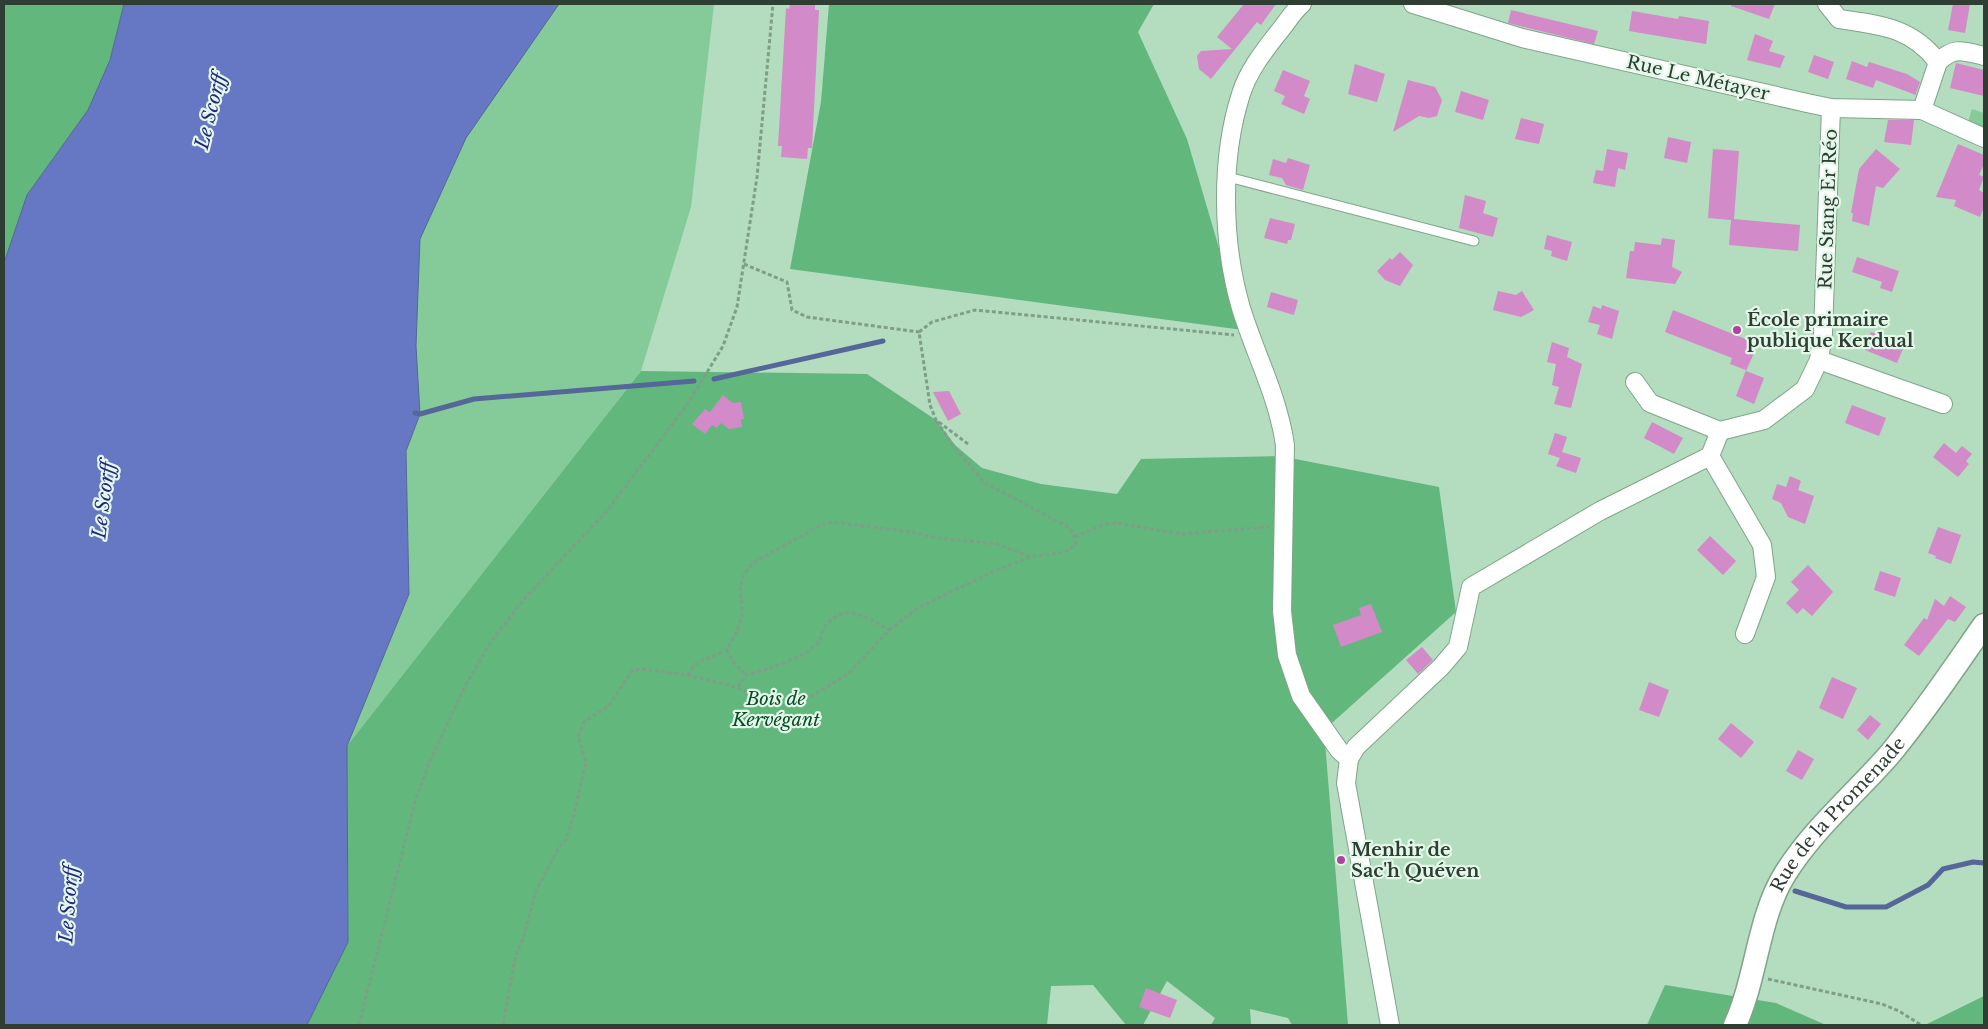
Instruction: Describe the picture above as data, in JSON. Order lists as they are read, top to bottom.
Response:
{
  "streets": {
    "street": ["Rue Le Métayer", "Rue Stang Er Réo", "Rue de la Promenade"]
  },
  "crossings": [
    ["Rue Le Métayer", "Rue Stang Er Réo"]
  ],
  "water": ["Le Scorff"],
  "parks": ["Bois de Kervégant"],
  "places": ["École primaire publique Kerdual", "Menhir de Sac'h Quéven"]
}
